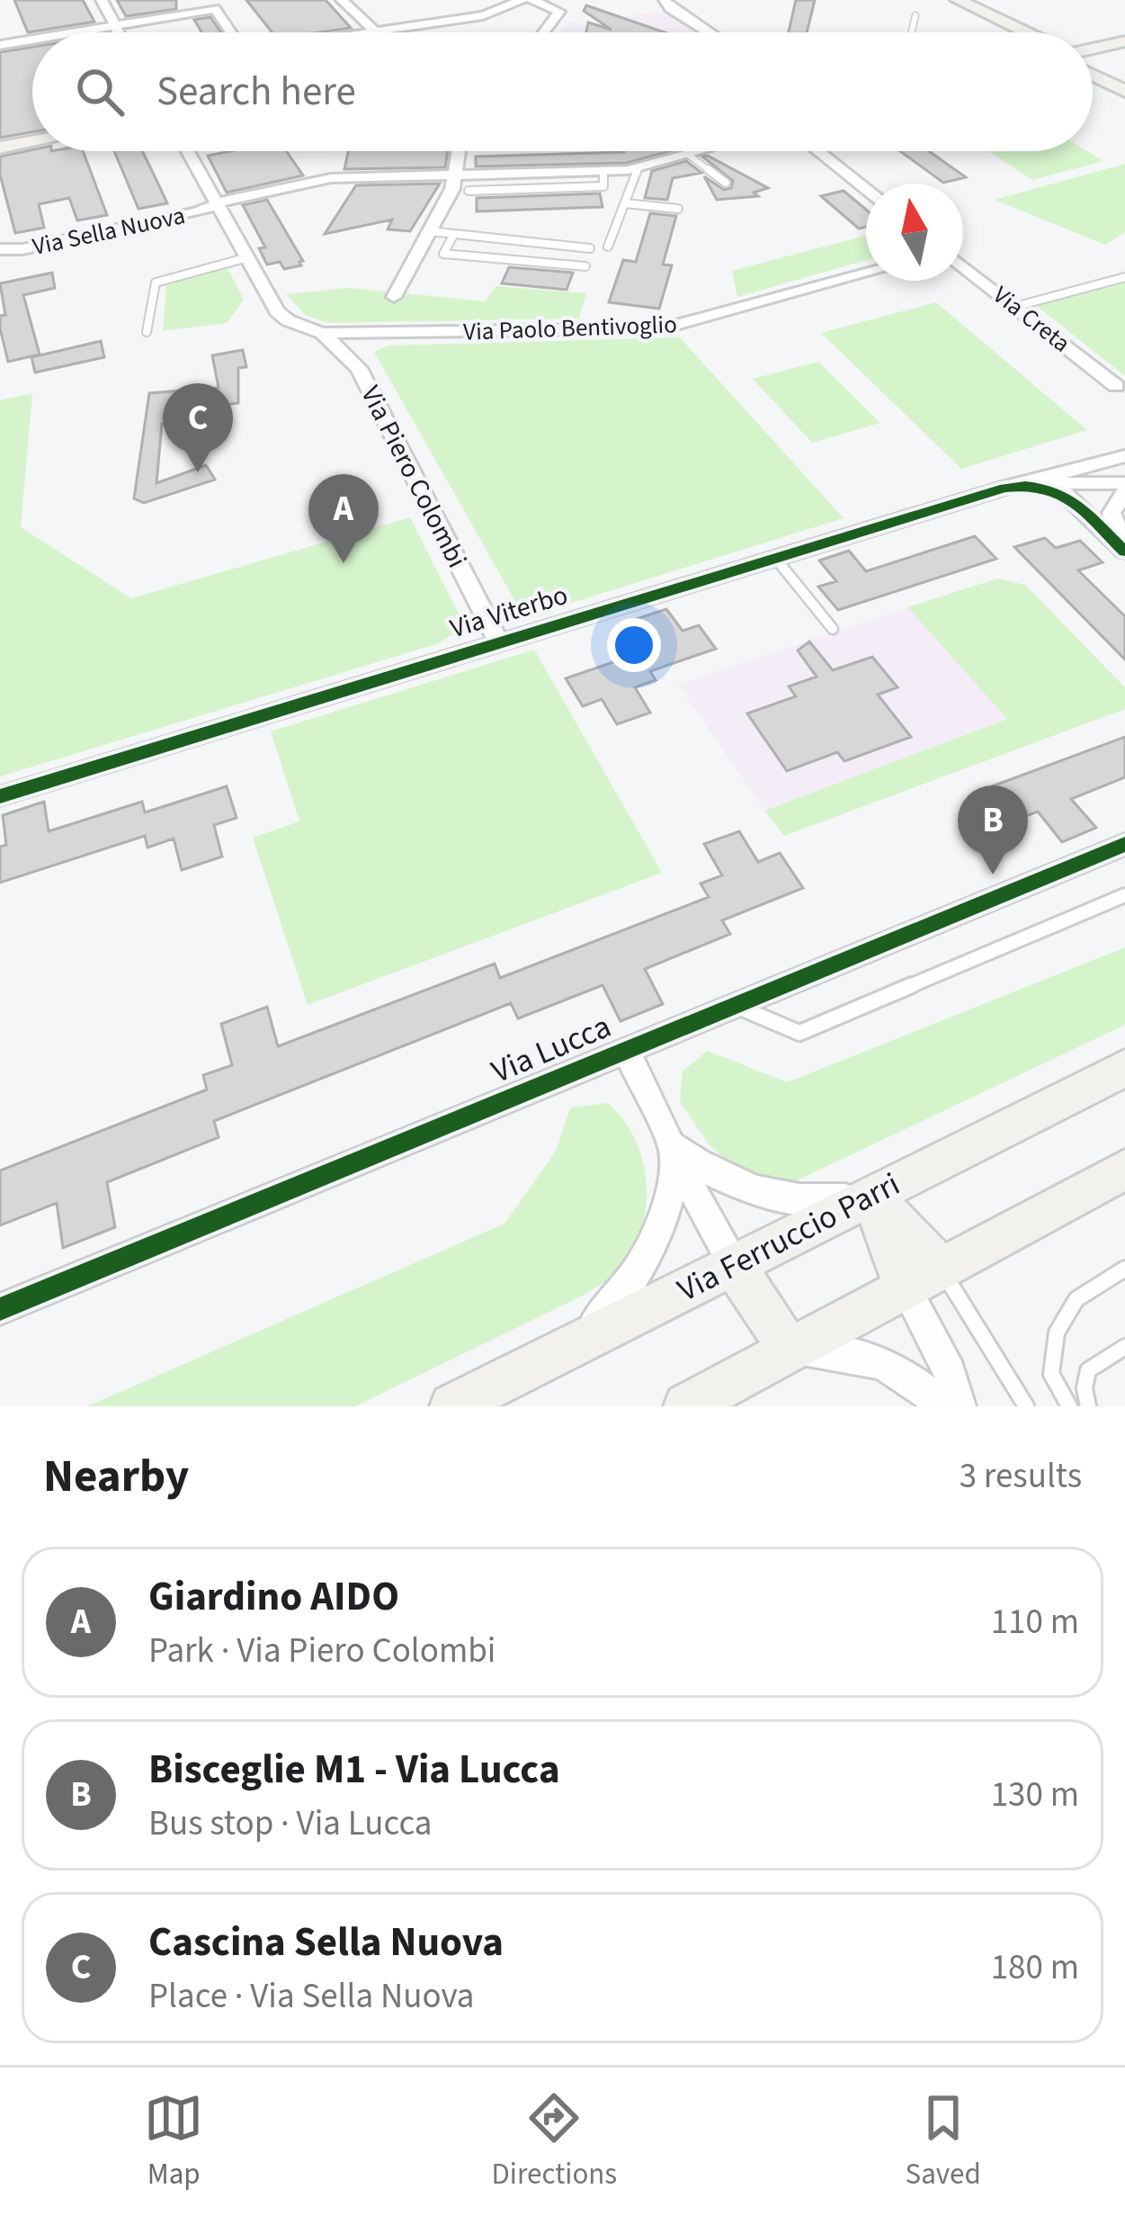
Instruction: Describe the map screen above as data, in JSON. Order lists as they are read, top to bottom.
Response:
{
  "streets": {
    "main road": ["Via Ferruccio Parri"],
    "street": [
      "Via Sella Nuova",
      "Via Creta",
      "Via Paolo Bentivoglio",
      "Via Piero Colombi",
      "Via Viterbo",
      "Via Lucca"
    ]
  },
  "crossings": [
    ["Via Sella Nuova", "Via Paolo Bentivoglio"],
    ["Via Sella Nuova", "Via Piero Colombi"],
    ["Via Paolo Bentivoglio", "Via Piero Colombi"],
    ["Via Piero Colombi", "Via Viterbo"],
    ["Via Lucca", "Via Ferruccio Parri"]
  ],
  "north": "top",
  "page": {
    "search": "Search here",
    "pins": ["C", "A", "B"],
    "heading": ["Nearby", "3 results"],
    "list": [
      {
        "mark": "A",
        "name": "Giardino AIDO",
        "note": "Park · Via Piero Colombi",
        "value": "110 m"
      },
      {
        "mark": "B",
        "name": "Bisceglie M1 - Via Lucca",
        "note": "Bus stop · Via Lucca",
        "value": "130 m"
      },
      {
        "mark": "C",
        "name": "Cascina Sella Nuova",
        "note": "Place · Via Sella Nuova",
        "value": "180 m"
      }
    ],
    "nav": ["Map", "Directions", "Saved"]
  }
}
